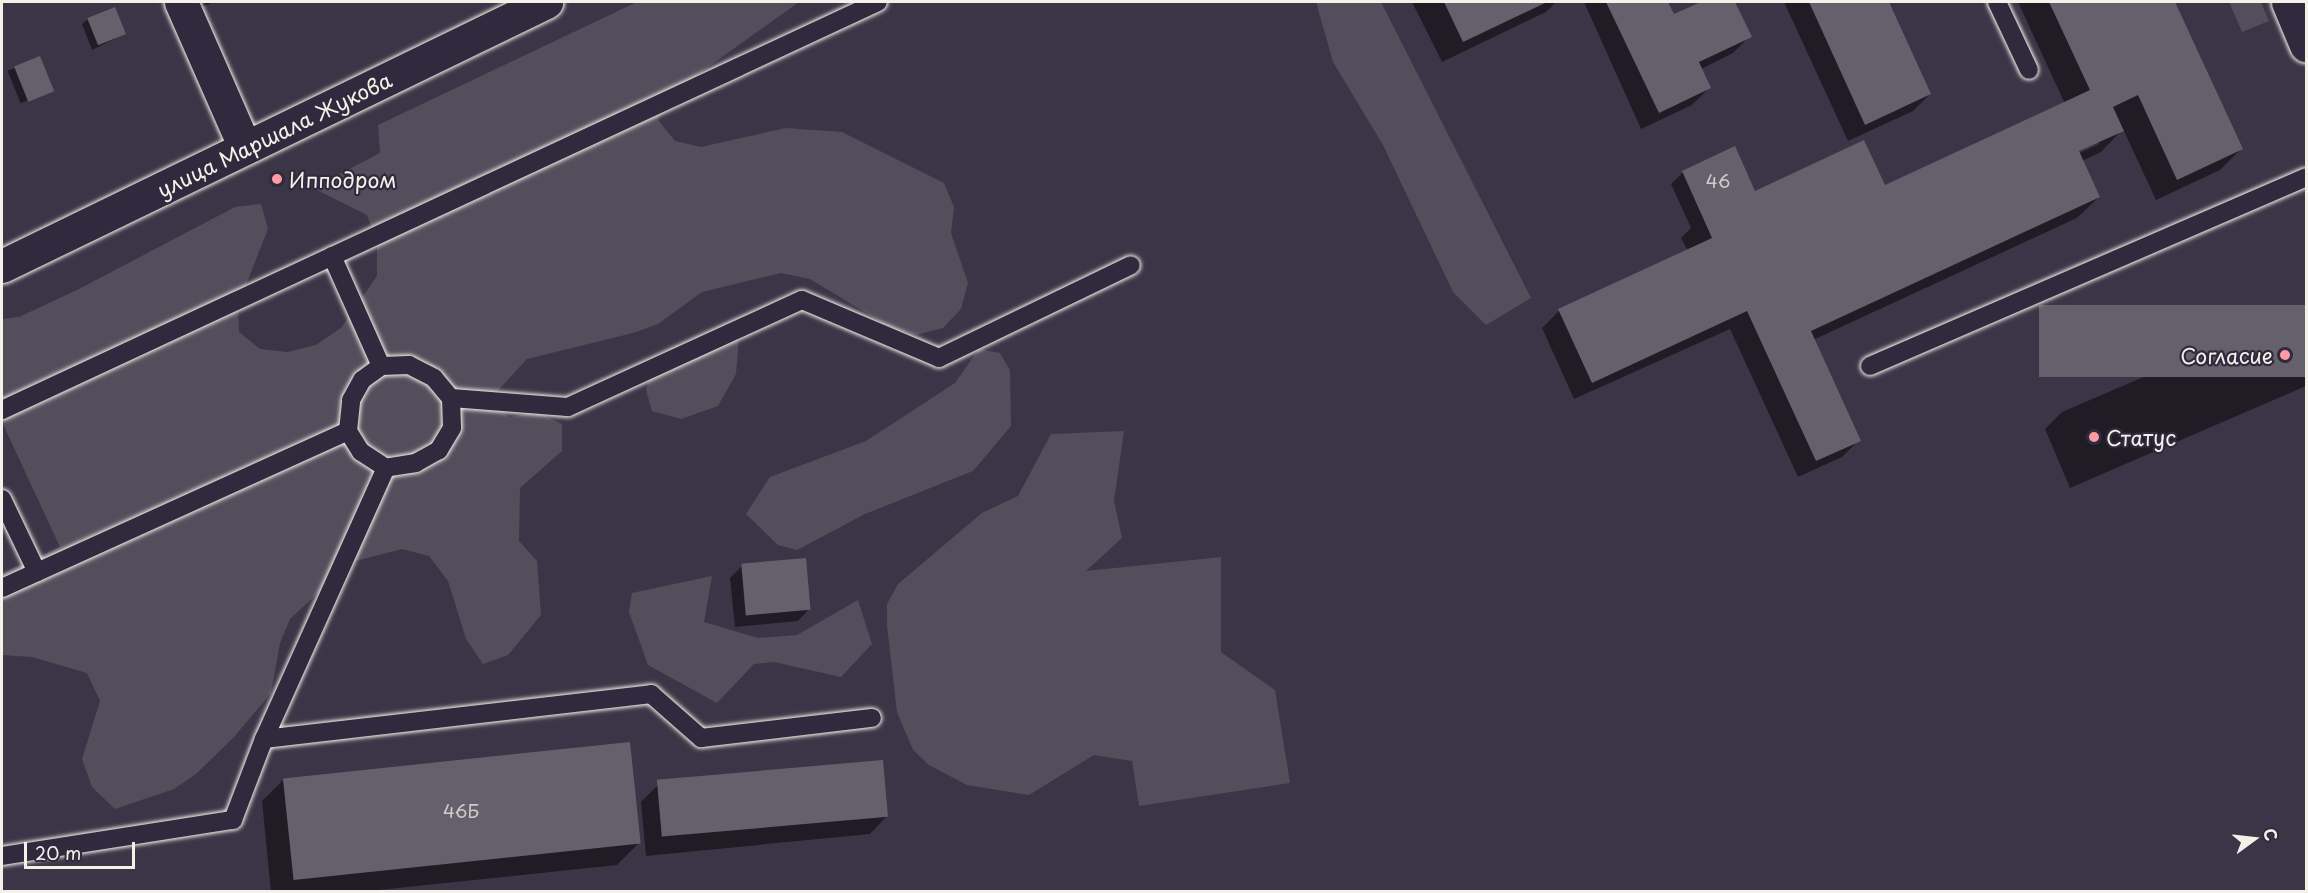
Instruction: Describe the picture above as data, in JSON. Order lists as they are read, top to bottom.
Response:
{
  "streets": {
    "main road": ["улица Маршала Жукова"]
  },
  "places": ["Ипподром", "Согласие", "Статус"],
  "house_numbers": ["46", "46Б"],
  "scale_bar": "20 m",
  "north": "right"
}
